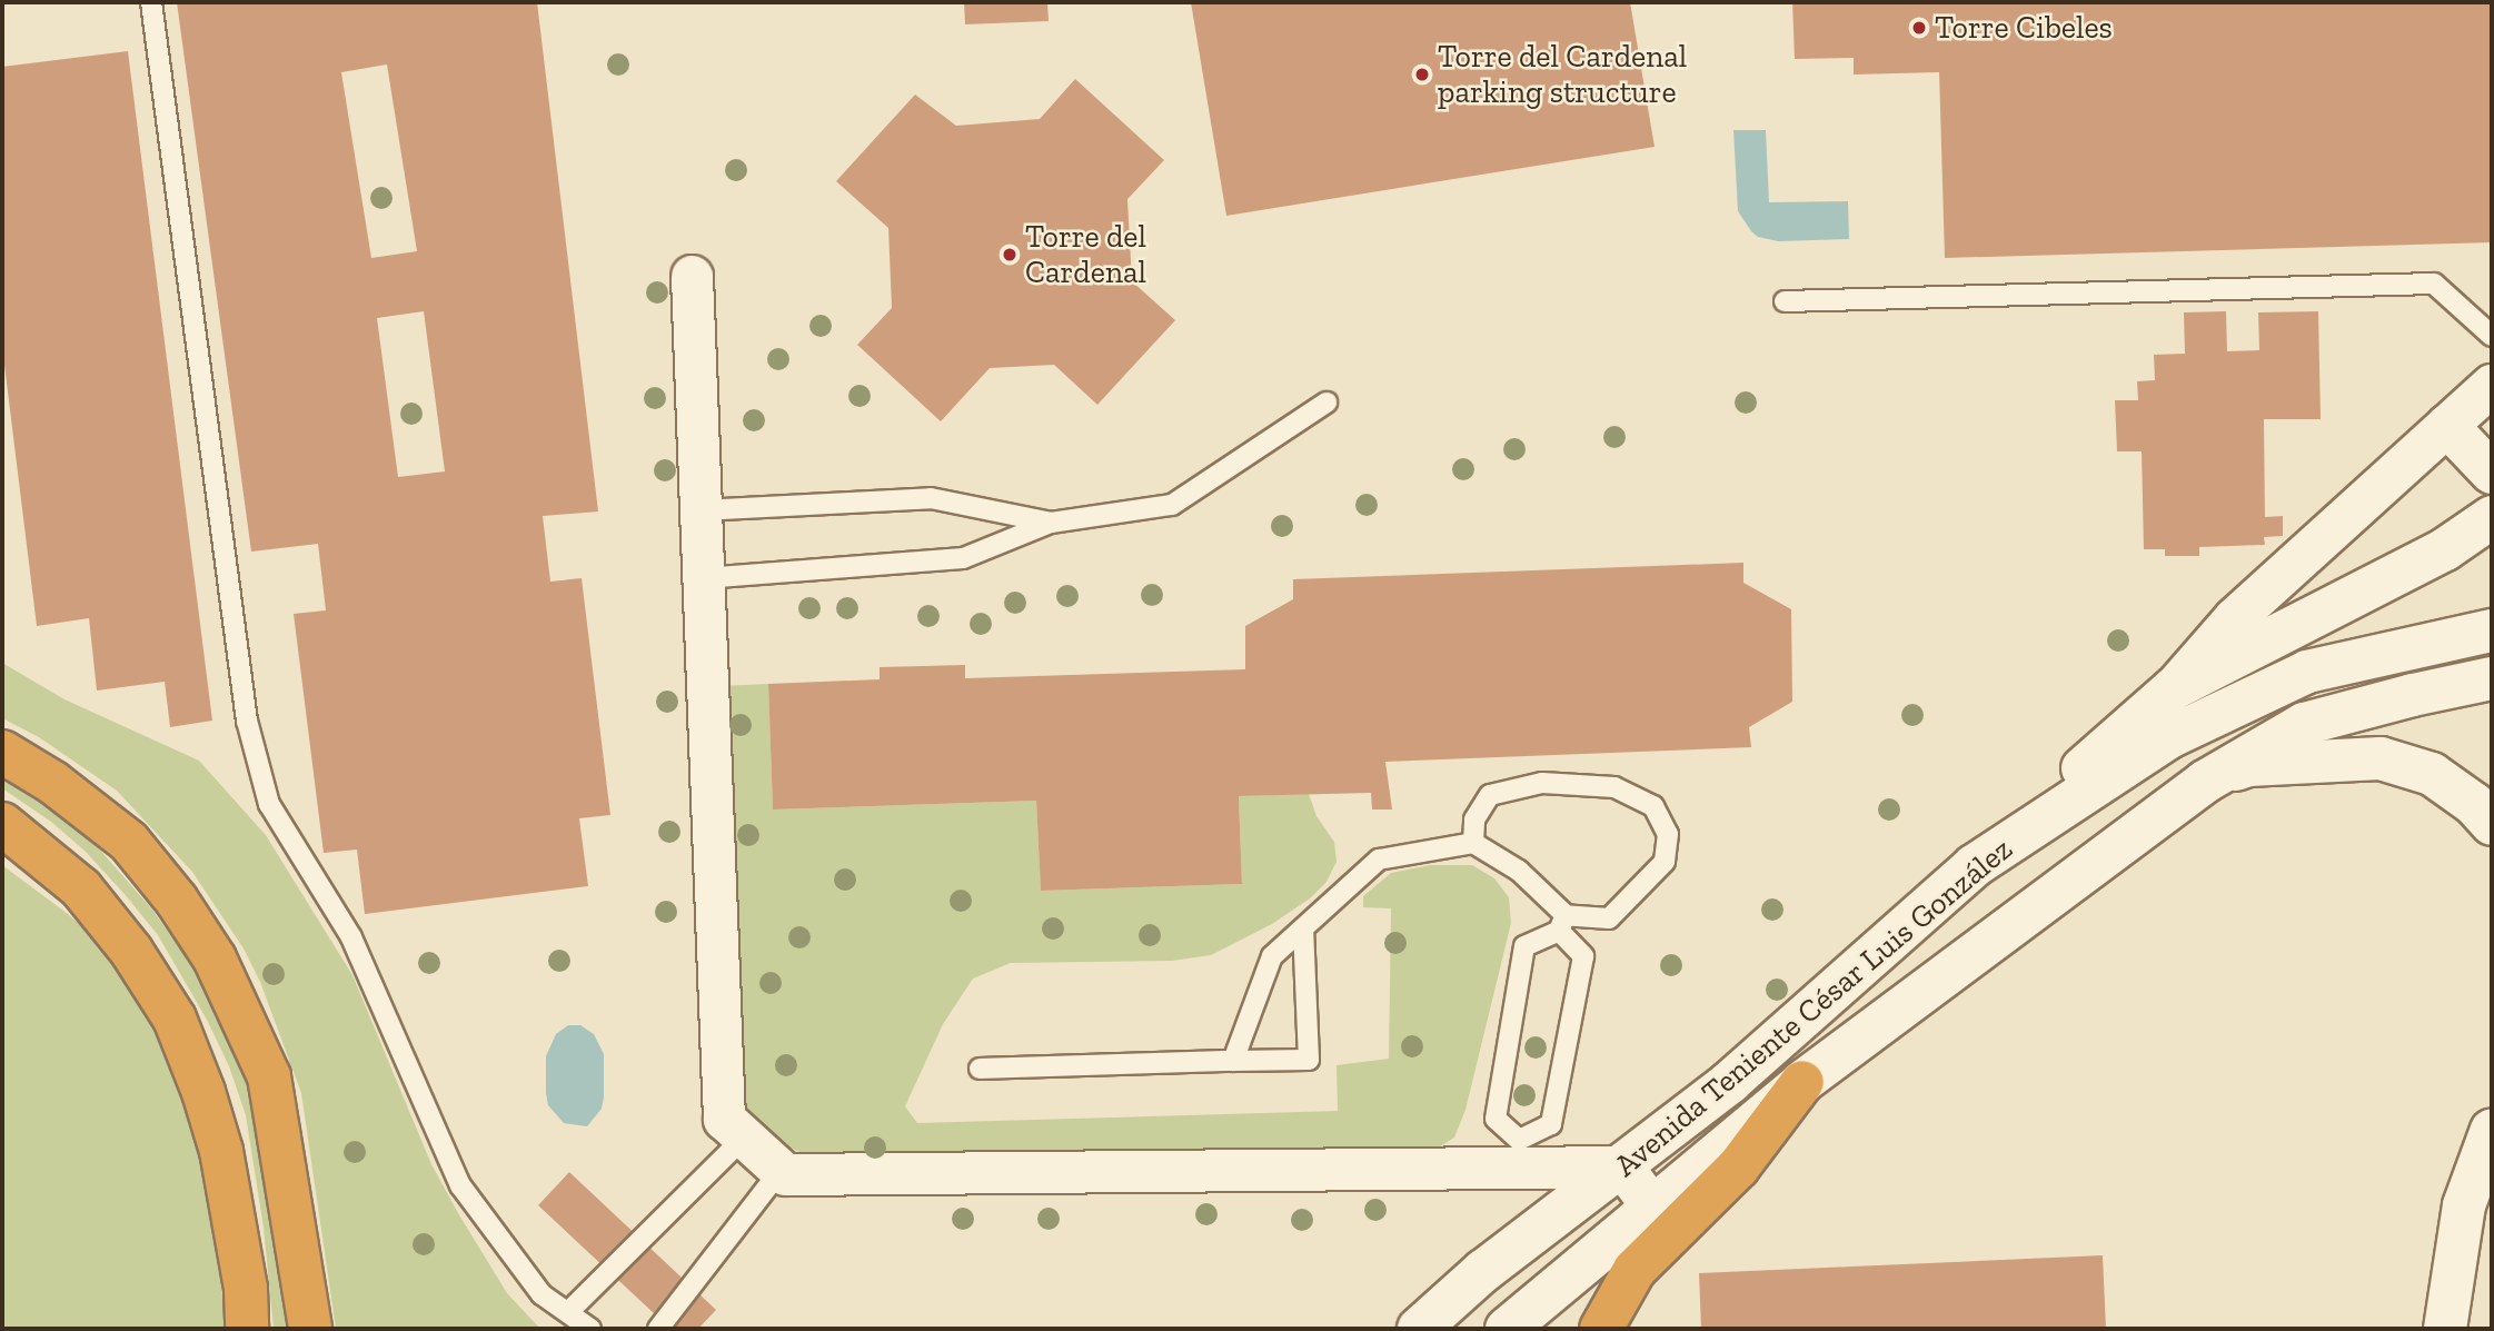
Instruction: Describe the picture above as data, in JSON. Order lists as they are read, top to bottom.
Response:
{
  "streets": {
    "street": ["Avenida Teniente César Luis González"]
  },
  "places": ["Torre Cibeles", "Torre del Cardenal parking structure", "Torre del Cardenal"]
}
